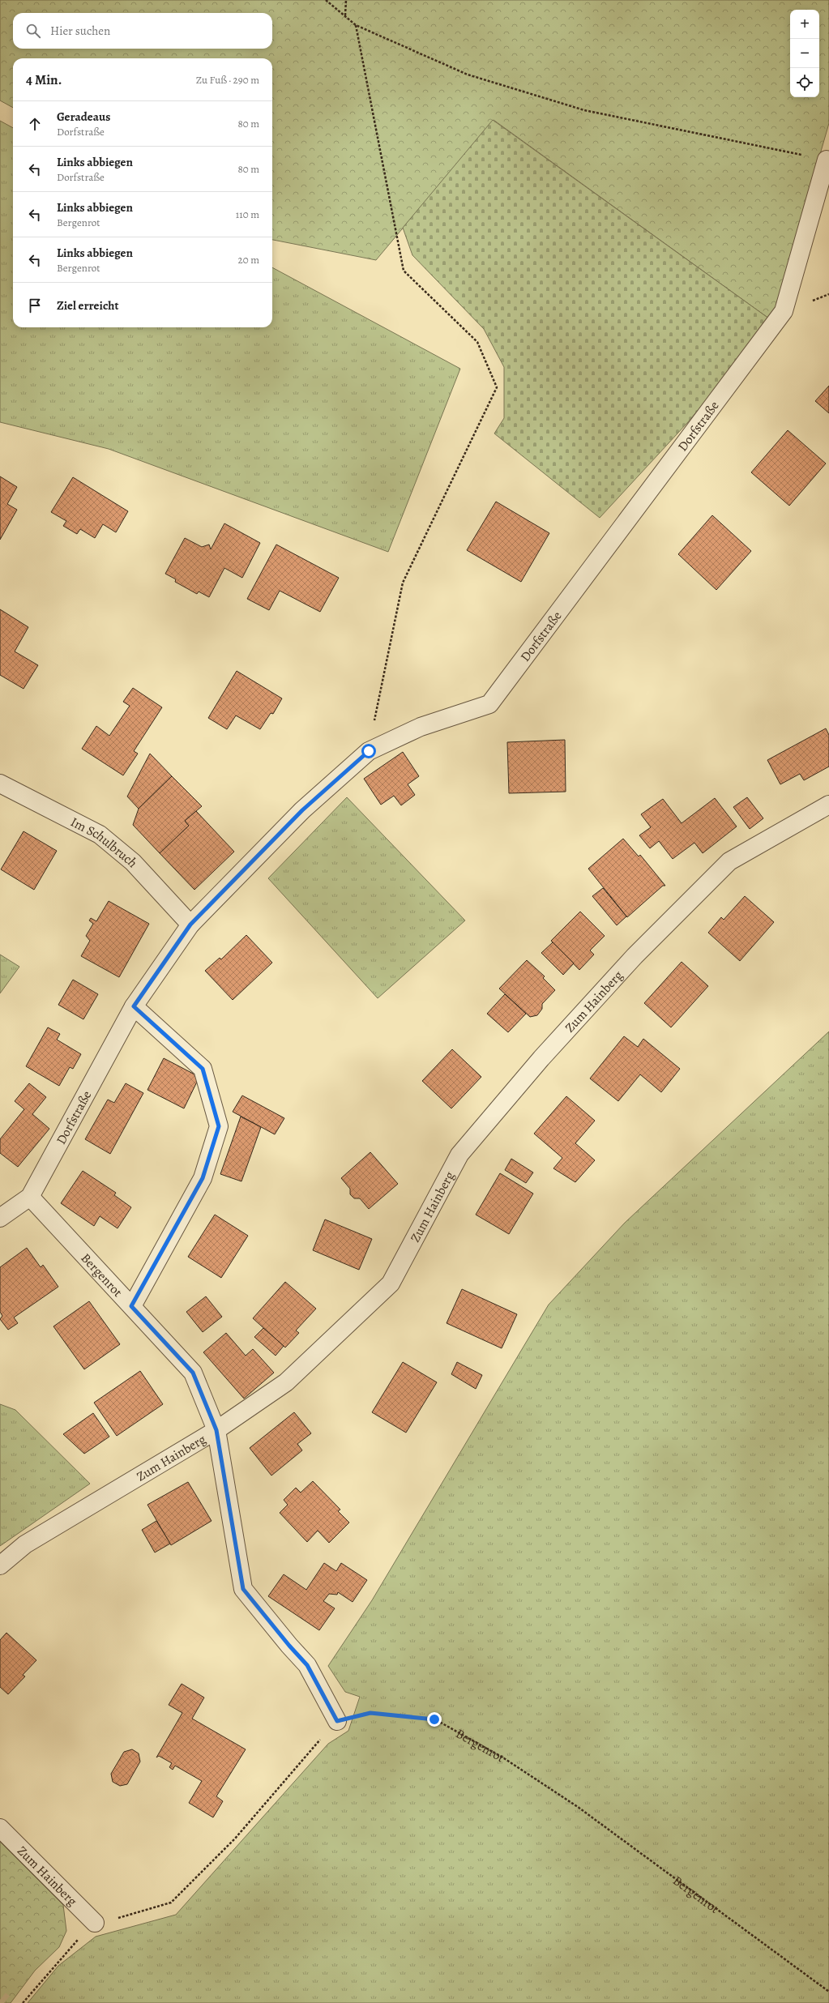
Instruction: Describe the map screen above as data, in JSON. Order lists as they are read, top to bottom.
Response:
{
  "streets": {
    "street": [
      "Dorfstraße",
      "Im Schulbruch",
      "Zum Hainberg",
      "Bergenrot"
    ]
  },
  "crossings": [
    ["Dorfstraße", "Im Schulbruch"],
    ["Dorfstraße", "Bergenrot"],
    ["Zum Hainberg", "Bergenrot"]
  ],
  "page": {
    "map_buttons": ["+", "−"],
    "search": "Hier suchen",
    "heading": ["4 Min.", "Zu Fuß · 290 m"],
    "list": [
      ["Geradeaus", "Dorfstraße", "80 m"],
      ["Links abbiegen", "Dorfstraße", "80 m"],
      ["Links abbiegen", "Bergenrot", "110 m"],
      ["Links abbiegen", "Bergenrot", "20 m"],
      "Ziel erreicht"
    ]
  }
}
